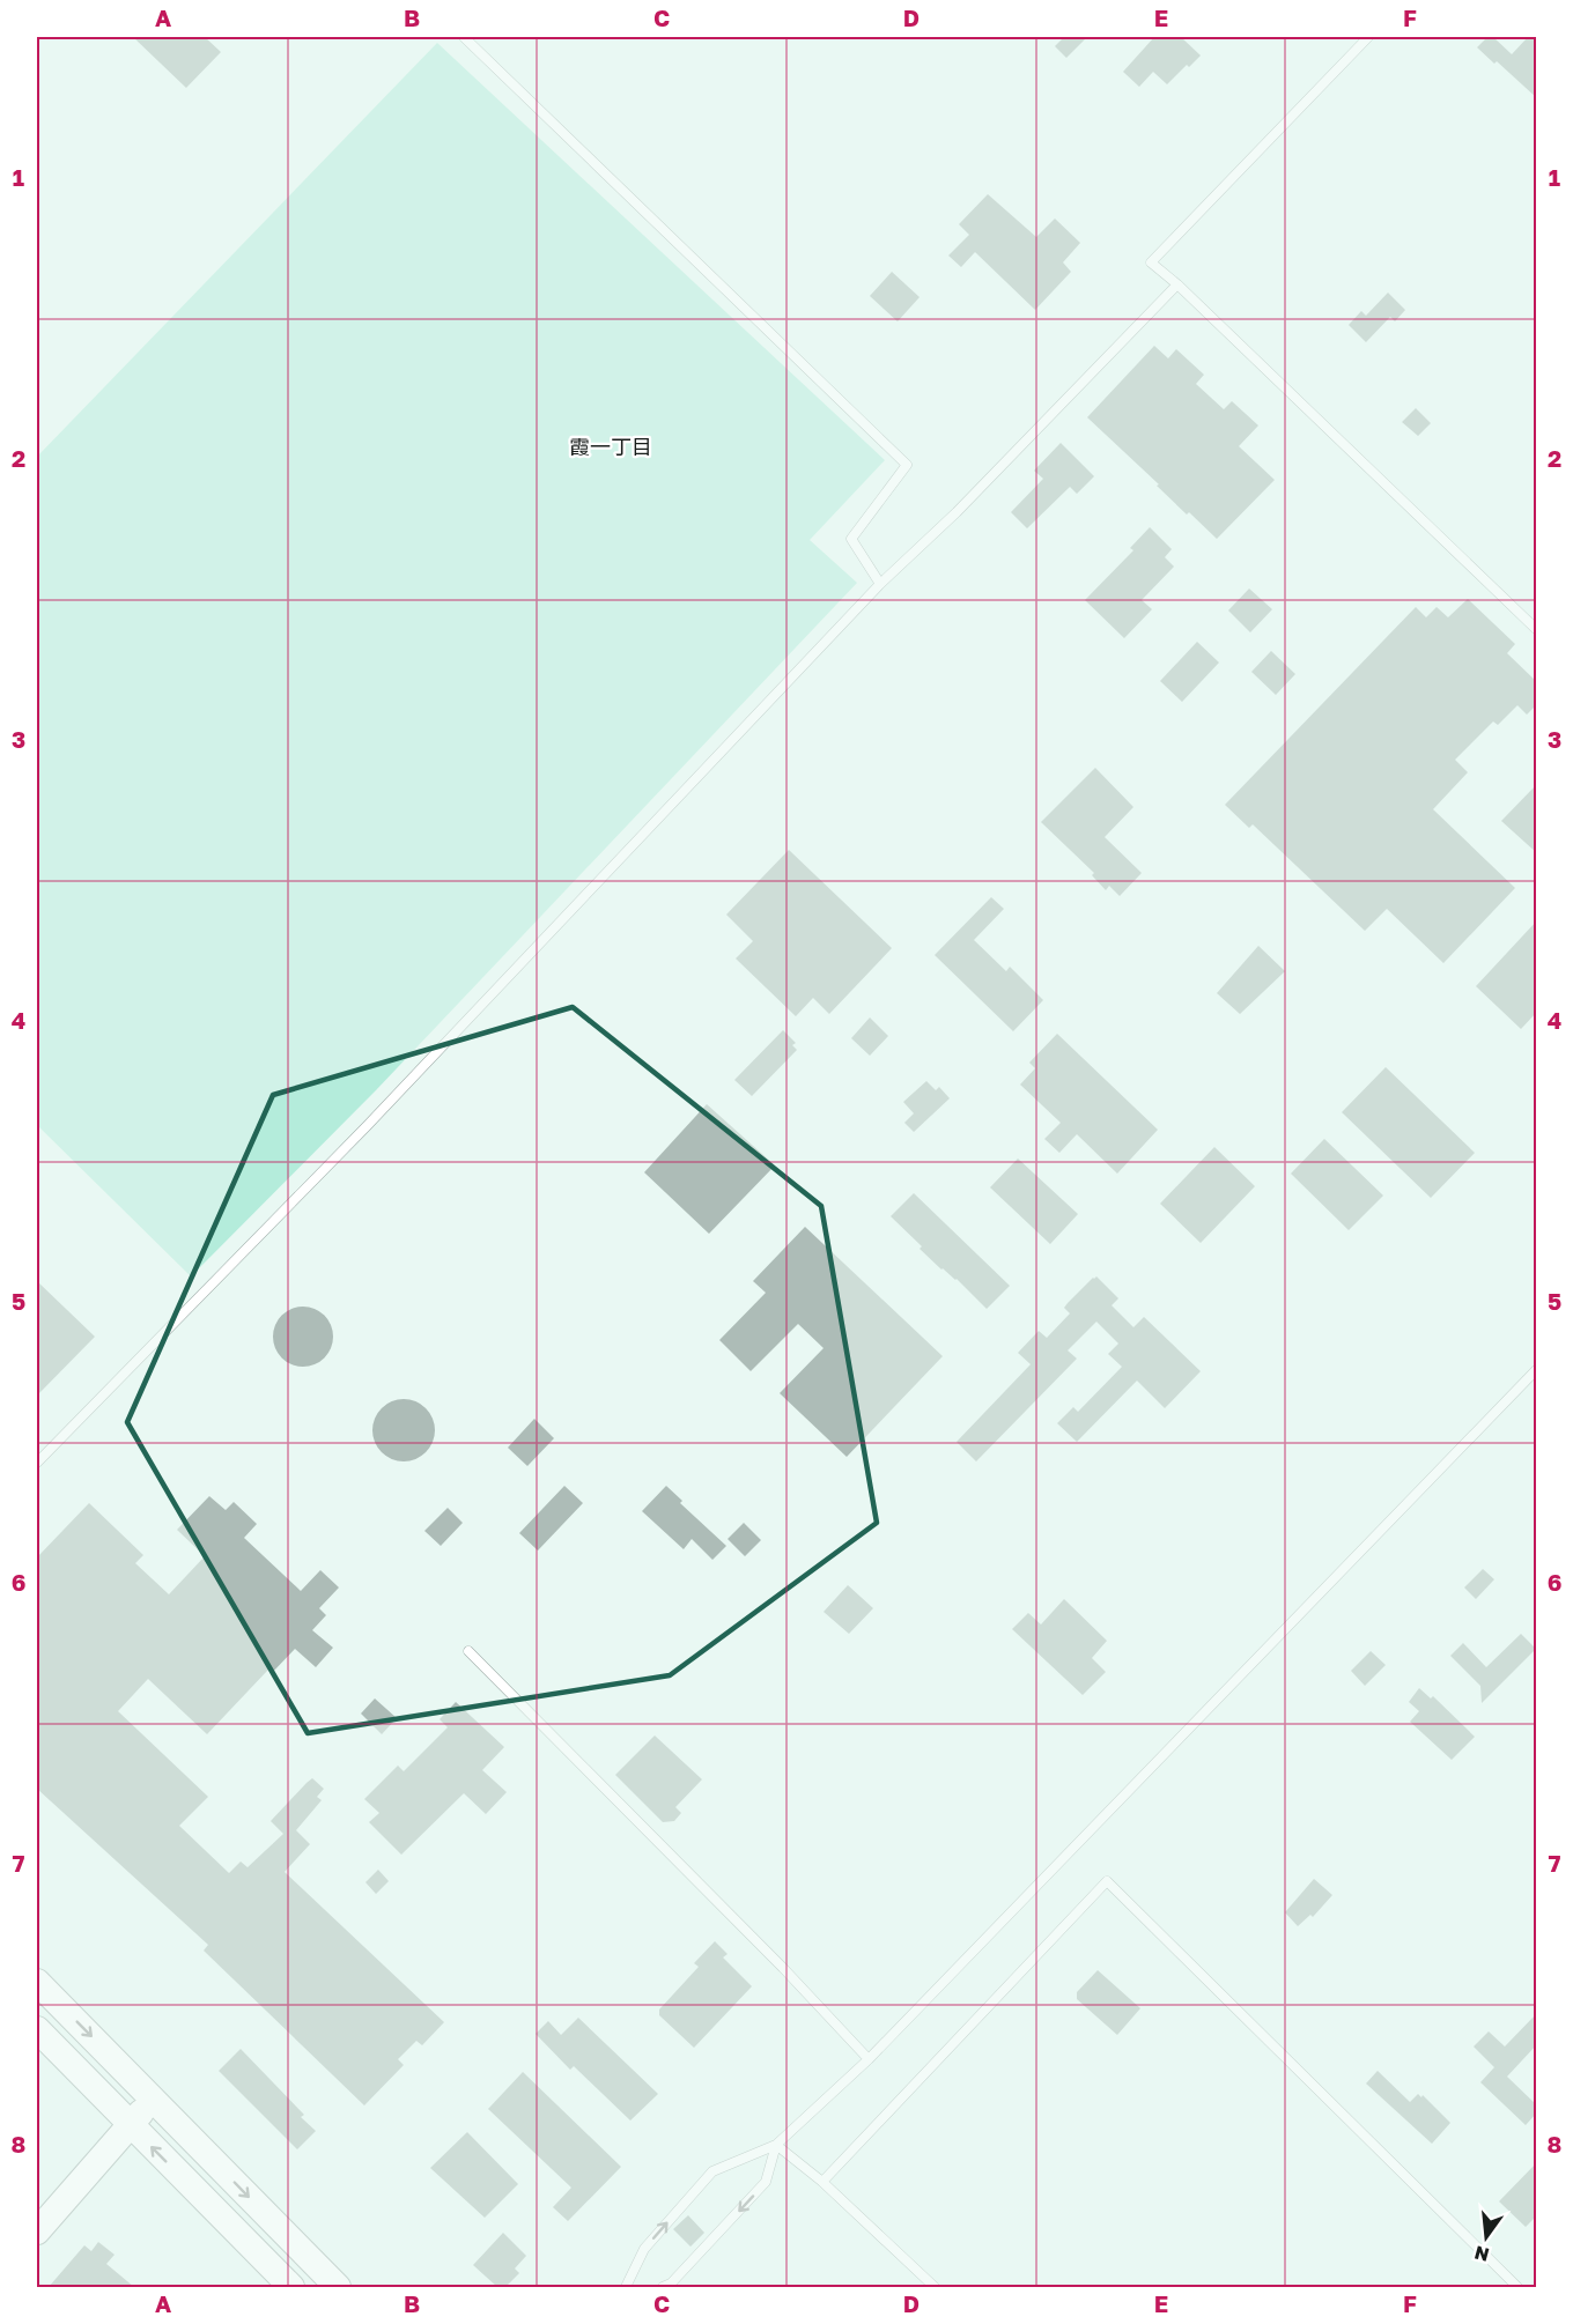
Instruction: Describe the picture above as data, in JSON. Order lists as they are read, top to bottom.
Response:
{
  "districts": ["霞一丁目"],
  "north": "bottom",
  "grid": {
    "columns": [
      "A",
      "B",
      "C",
      "D",
      "E",
      "F"
    ],
    "rows": [
      "1",
      "2",
      "3",
      "4",
      "5",
      "6",
      "7",
      "8"
    ]
  }
}
